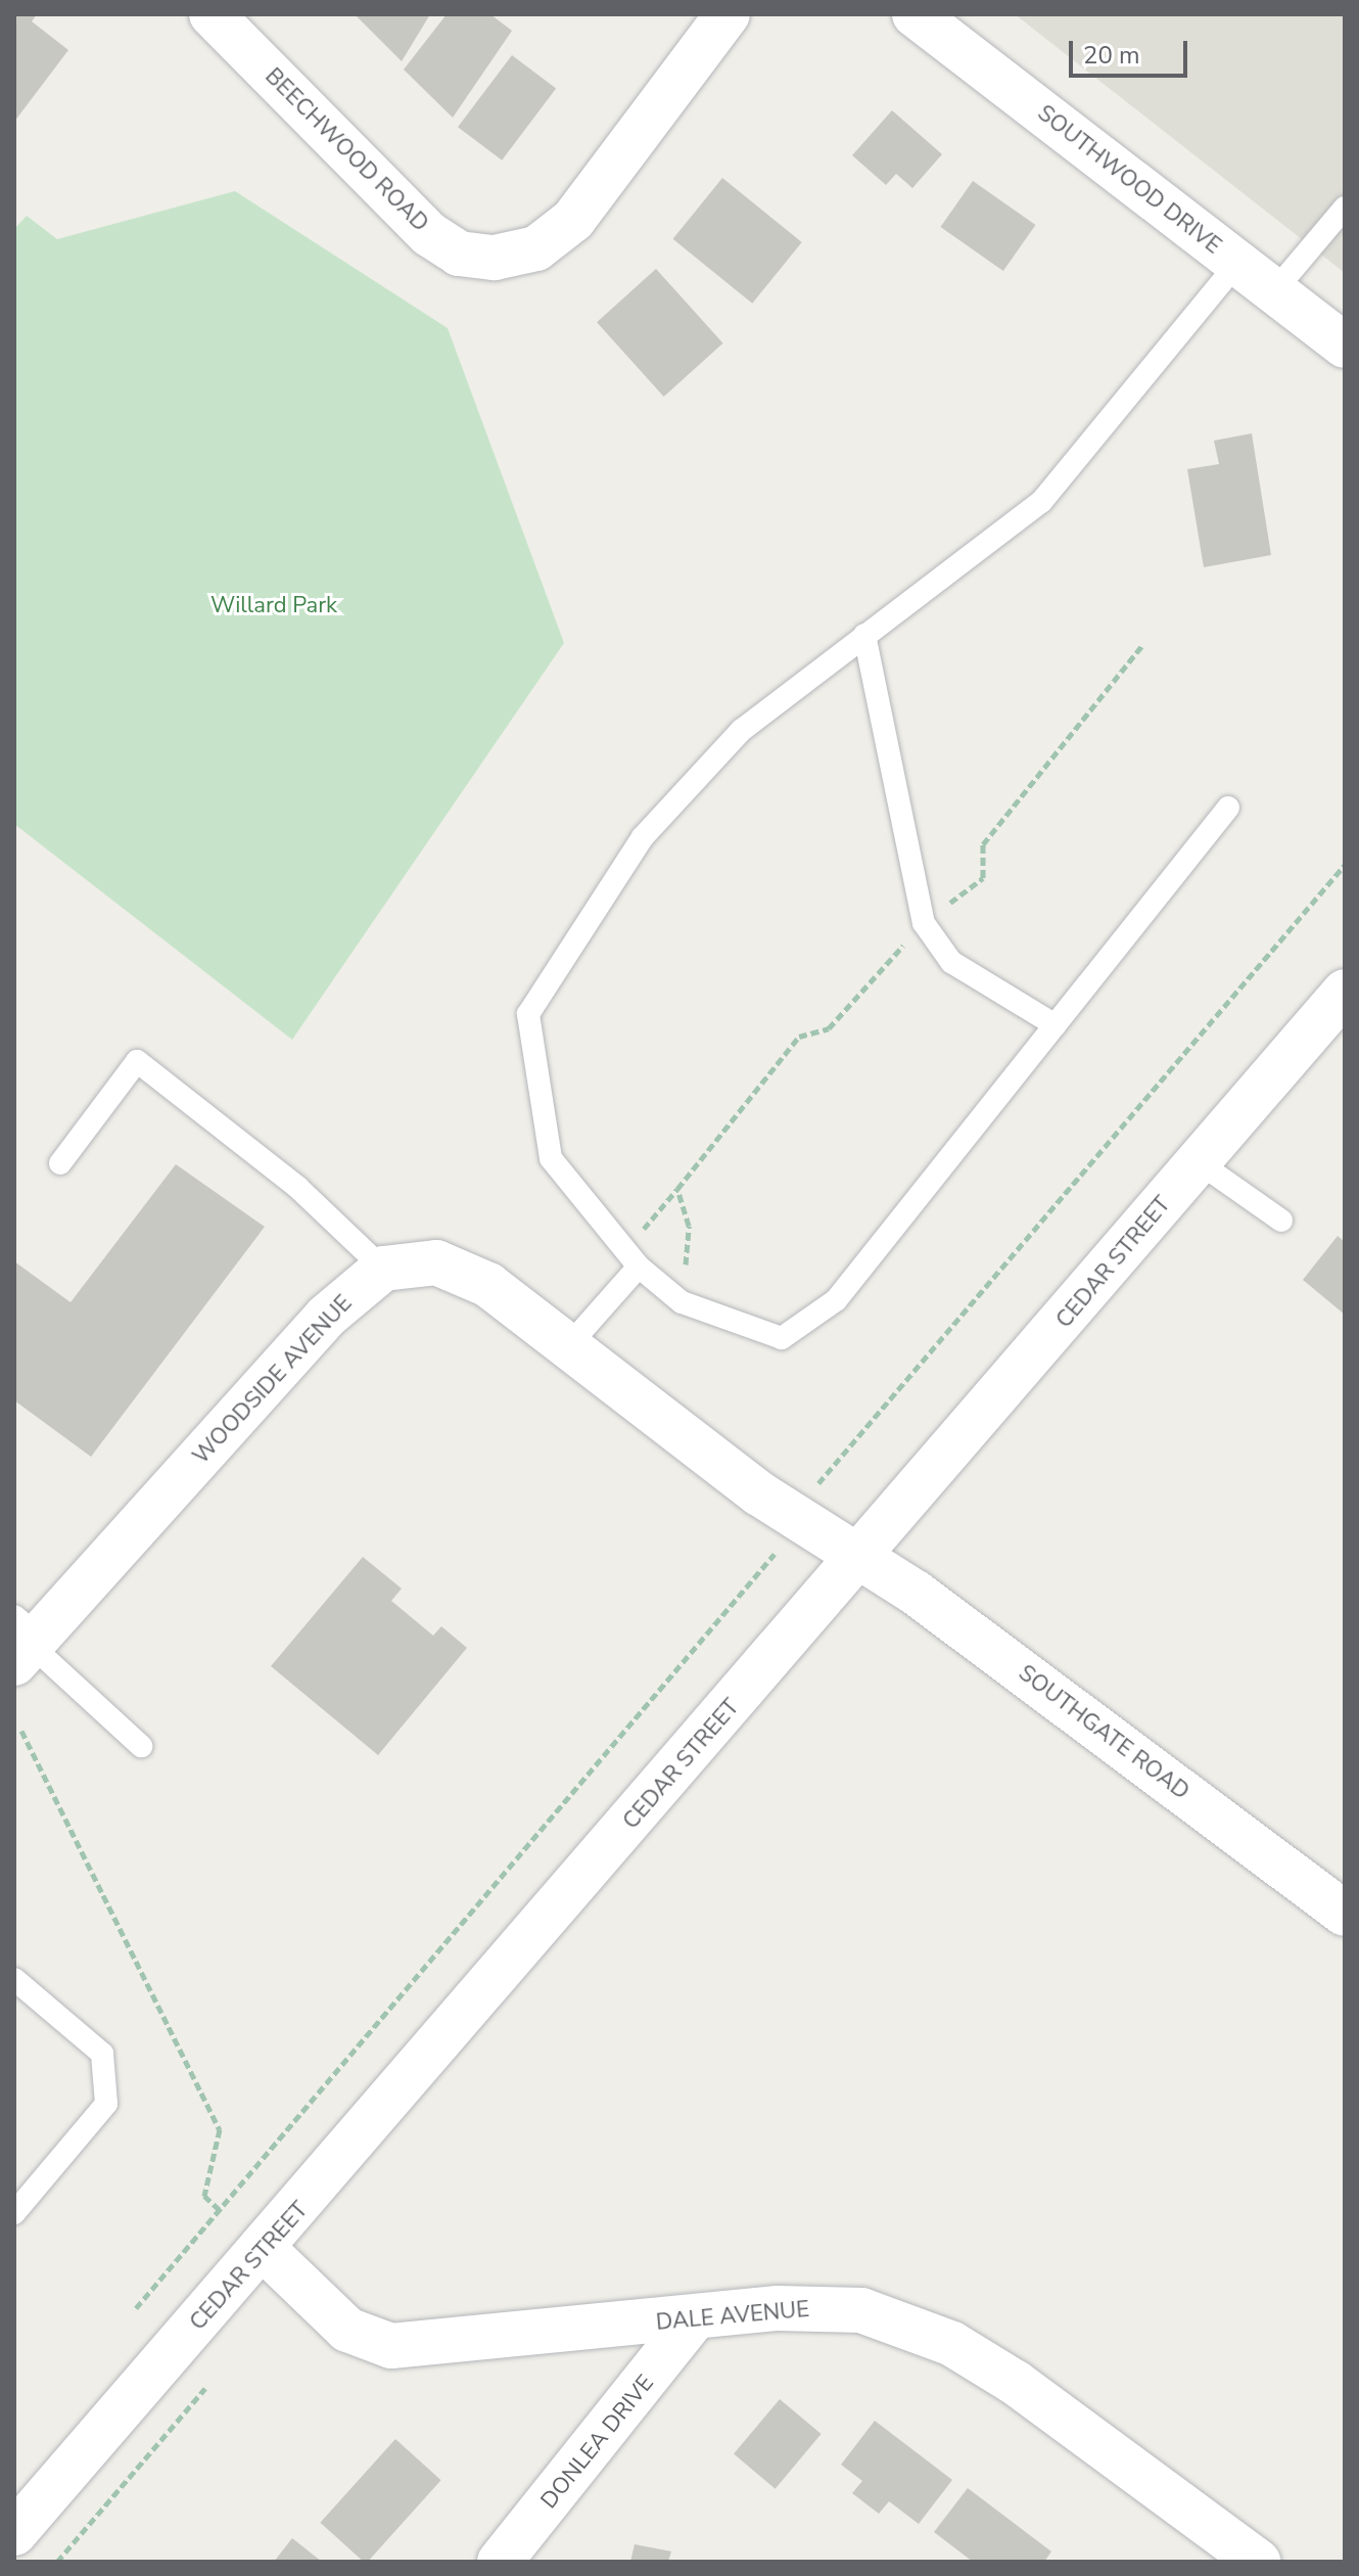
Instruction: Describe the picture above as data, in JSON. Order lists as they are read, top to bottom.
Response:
{
  "streets": {
    "street": [
      "BEECHWOOD ROAD",
      "SOUTHWOOD DRIVE",
      "CEDAR STREET",
      "WOODSIDE AVENUE",
      "SOUTHGATE ROAD",
      "DALE AVENUE",
      "DONLEA DRIVE"
    ]
  },
  "crossings": [
    ["CEDAR STREET", "SOUTHGATE ROAD"],
    ["CEDAR STREET", "DALE AVENUE"],
    ["DALE AVENUE", "DONLEA DRIVE"]
  ],
  "parks": ["Willard Park"],
  "scale_bar": "20 m"
}
